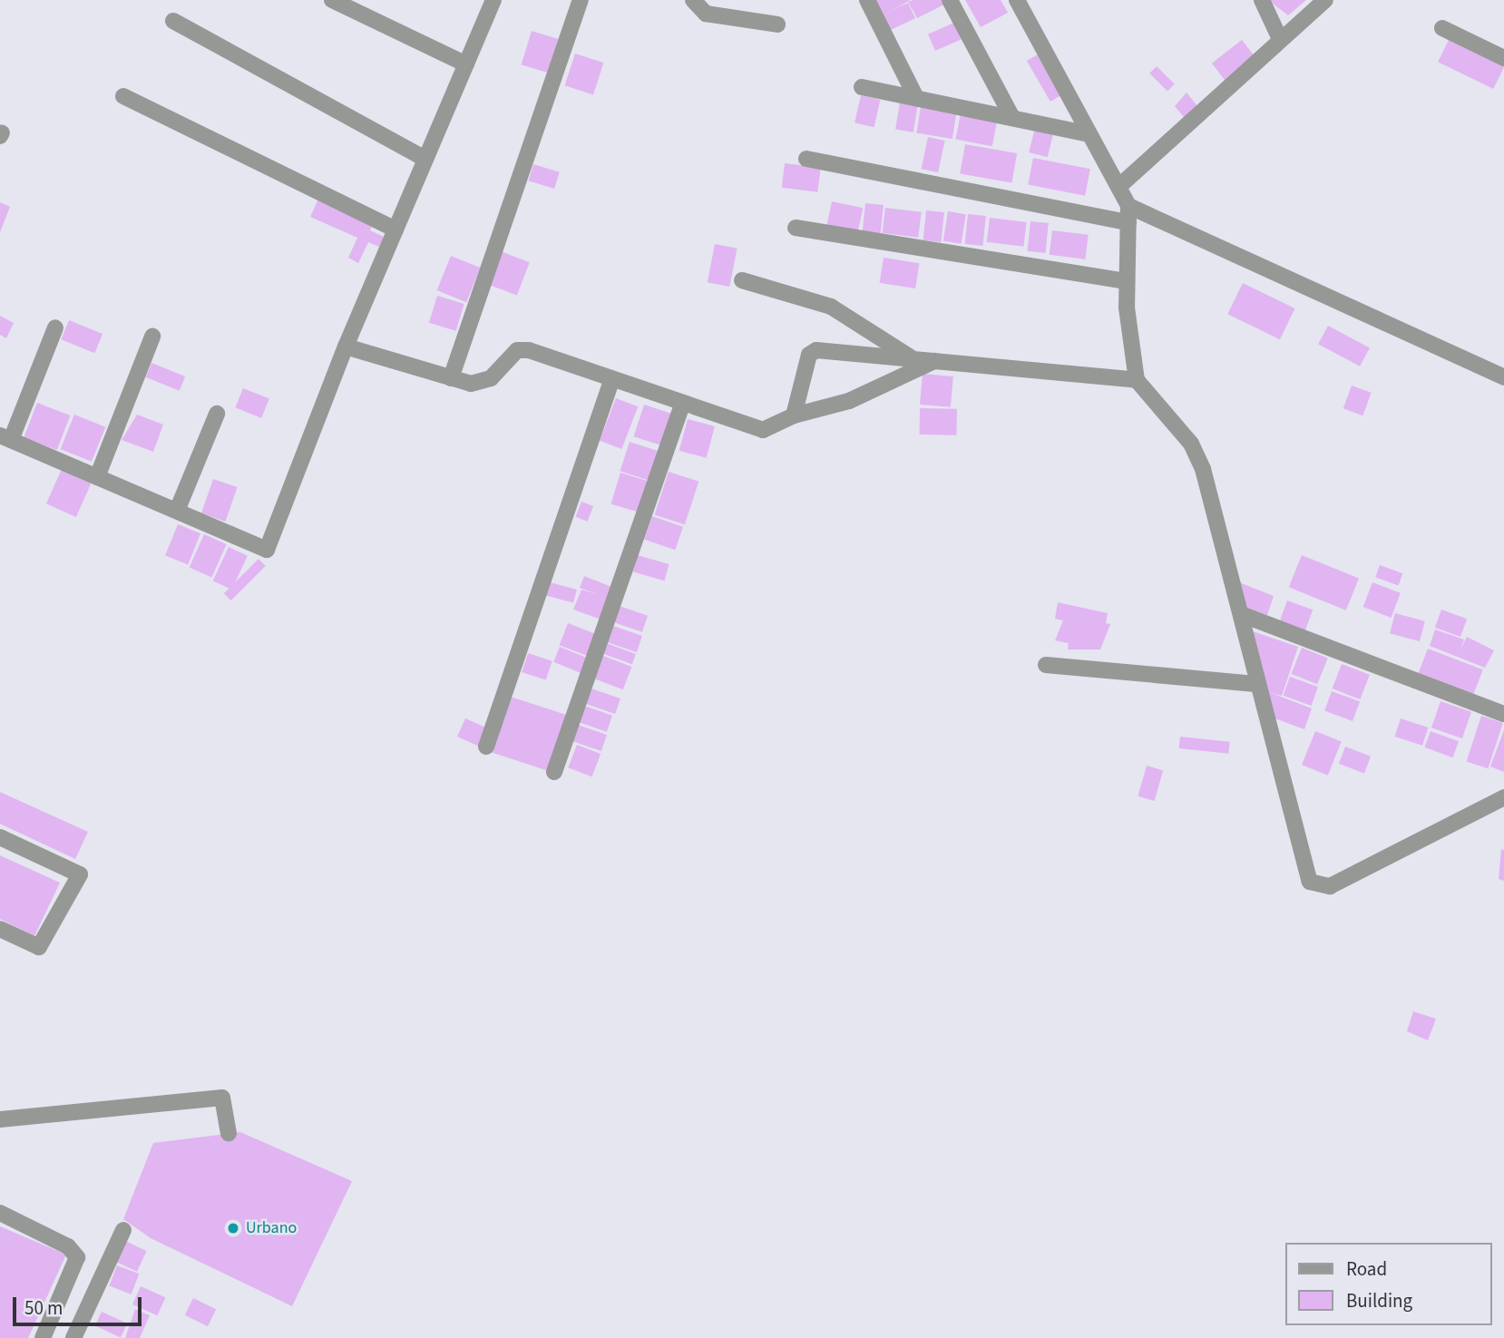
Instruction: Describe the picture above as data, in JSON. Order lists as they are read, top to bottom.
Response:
{
  "places": ["Urbano"],
  "legend": ["Road", "Building"],
  "scale_bar": "50 m"
}
